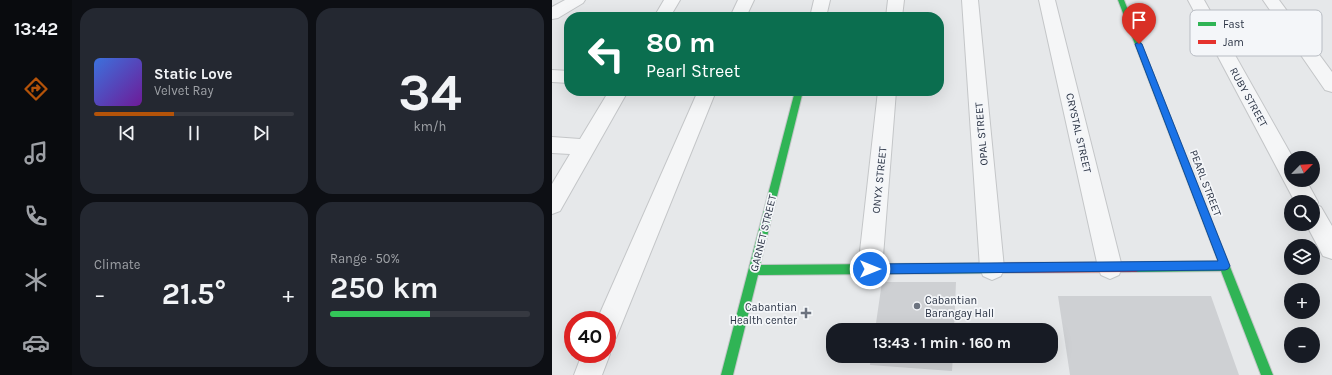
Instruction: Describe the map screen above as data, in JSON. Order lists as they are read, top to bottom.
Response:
{
  "streets": {
    "street": [
      "RUBY STREET",
      "CRYSTAL STREET",
      "OPAL STREET",
      "ONYX STREET",
      "PEARL STREET",
      "GARNET STREET"
    ]
  },
  "places": {
    "other": ["Cabantian Barangay Hall"],
    "health": ["Cabantian Health center"]
  },
  "legend": ["Fast", "Jam"],
  "north": "top right",
  "page": {
    "tabs": "13:42",
    "tile": [
      ["34", "km/h"],
      "Climate",
      ["Range · 50%", "250 km"]
    ],
    "turn": ["80 m", "Pearl Street"],
    "song": ["Static Love", "Velvet Ray"],
    "map_buttons": ["+", "−"],
    "heat": ["−", "21.5°", "+"],
    "limit": "40",
    "trip": "13:43 · 1 min · 160 m"
  }
}
